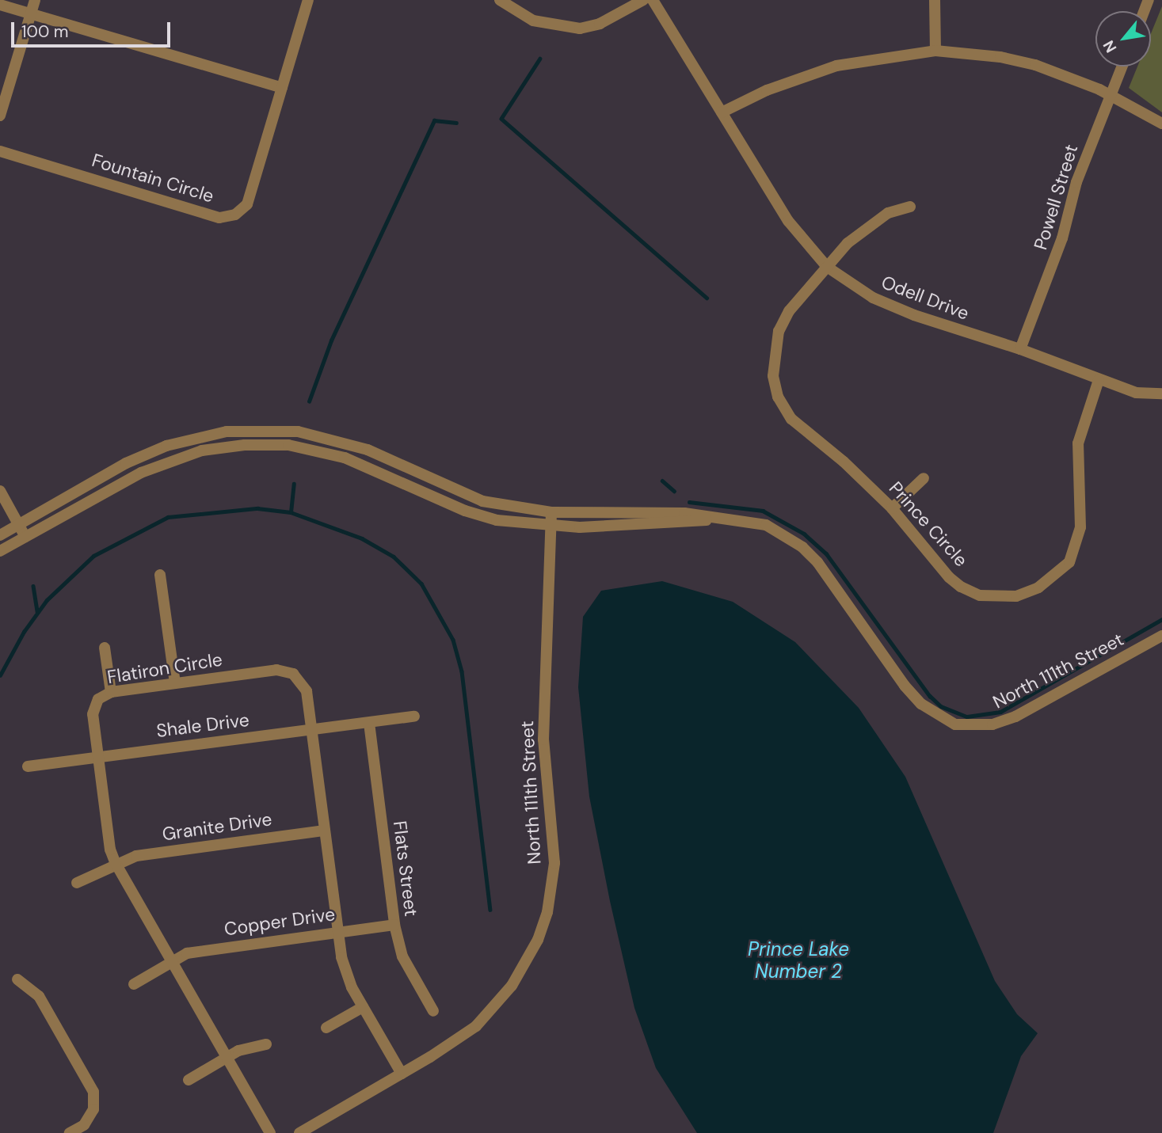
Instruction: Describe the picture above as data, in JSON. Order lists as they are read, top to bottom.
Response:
{
  "streets": {
    "street": [
      "Fountain Circle",
      "Powell Street",
      "Odell Drive",
      "Prince Circle",
      "Flatiron Circle",
      "North 111th Street",
      "Shale Drive",
      "Granite Drive",
      "Flats Street",
      "Copper Drive"
    ]
  },
  "crossings": [
    ["Powell Street", "Odell Drive"],
    ["Odell Drive", "Prince Circle"],
    ["Flatiron Circle", "North 111th Street"],
    ["Flatiron Circle", "Shale Drive"],
    ["Flatiron Circle", "Granite Drive"],
    ["Flatiron Circle", "Copper Drive"],
    ["Shale Drive", "Flats Street"],
    ["Flats Street", "Copper Drive"]
  ],
  "water": ["Prince Lake Number 2"],
  "scale_bar": "100 m",
  "north": "bottom left"
}
